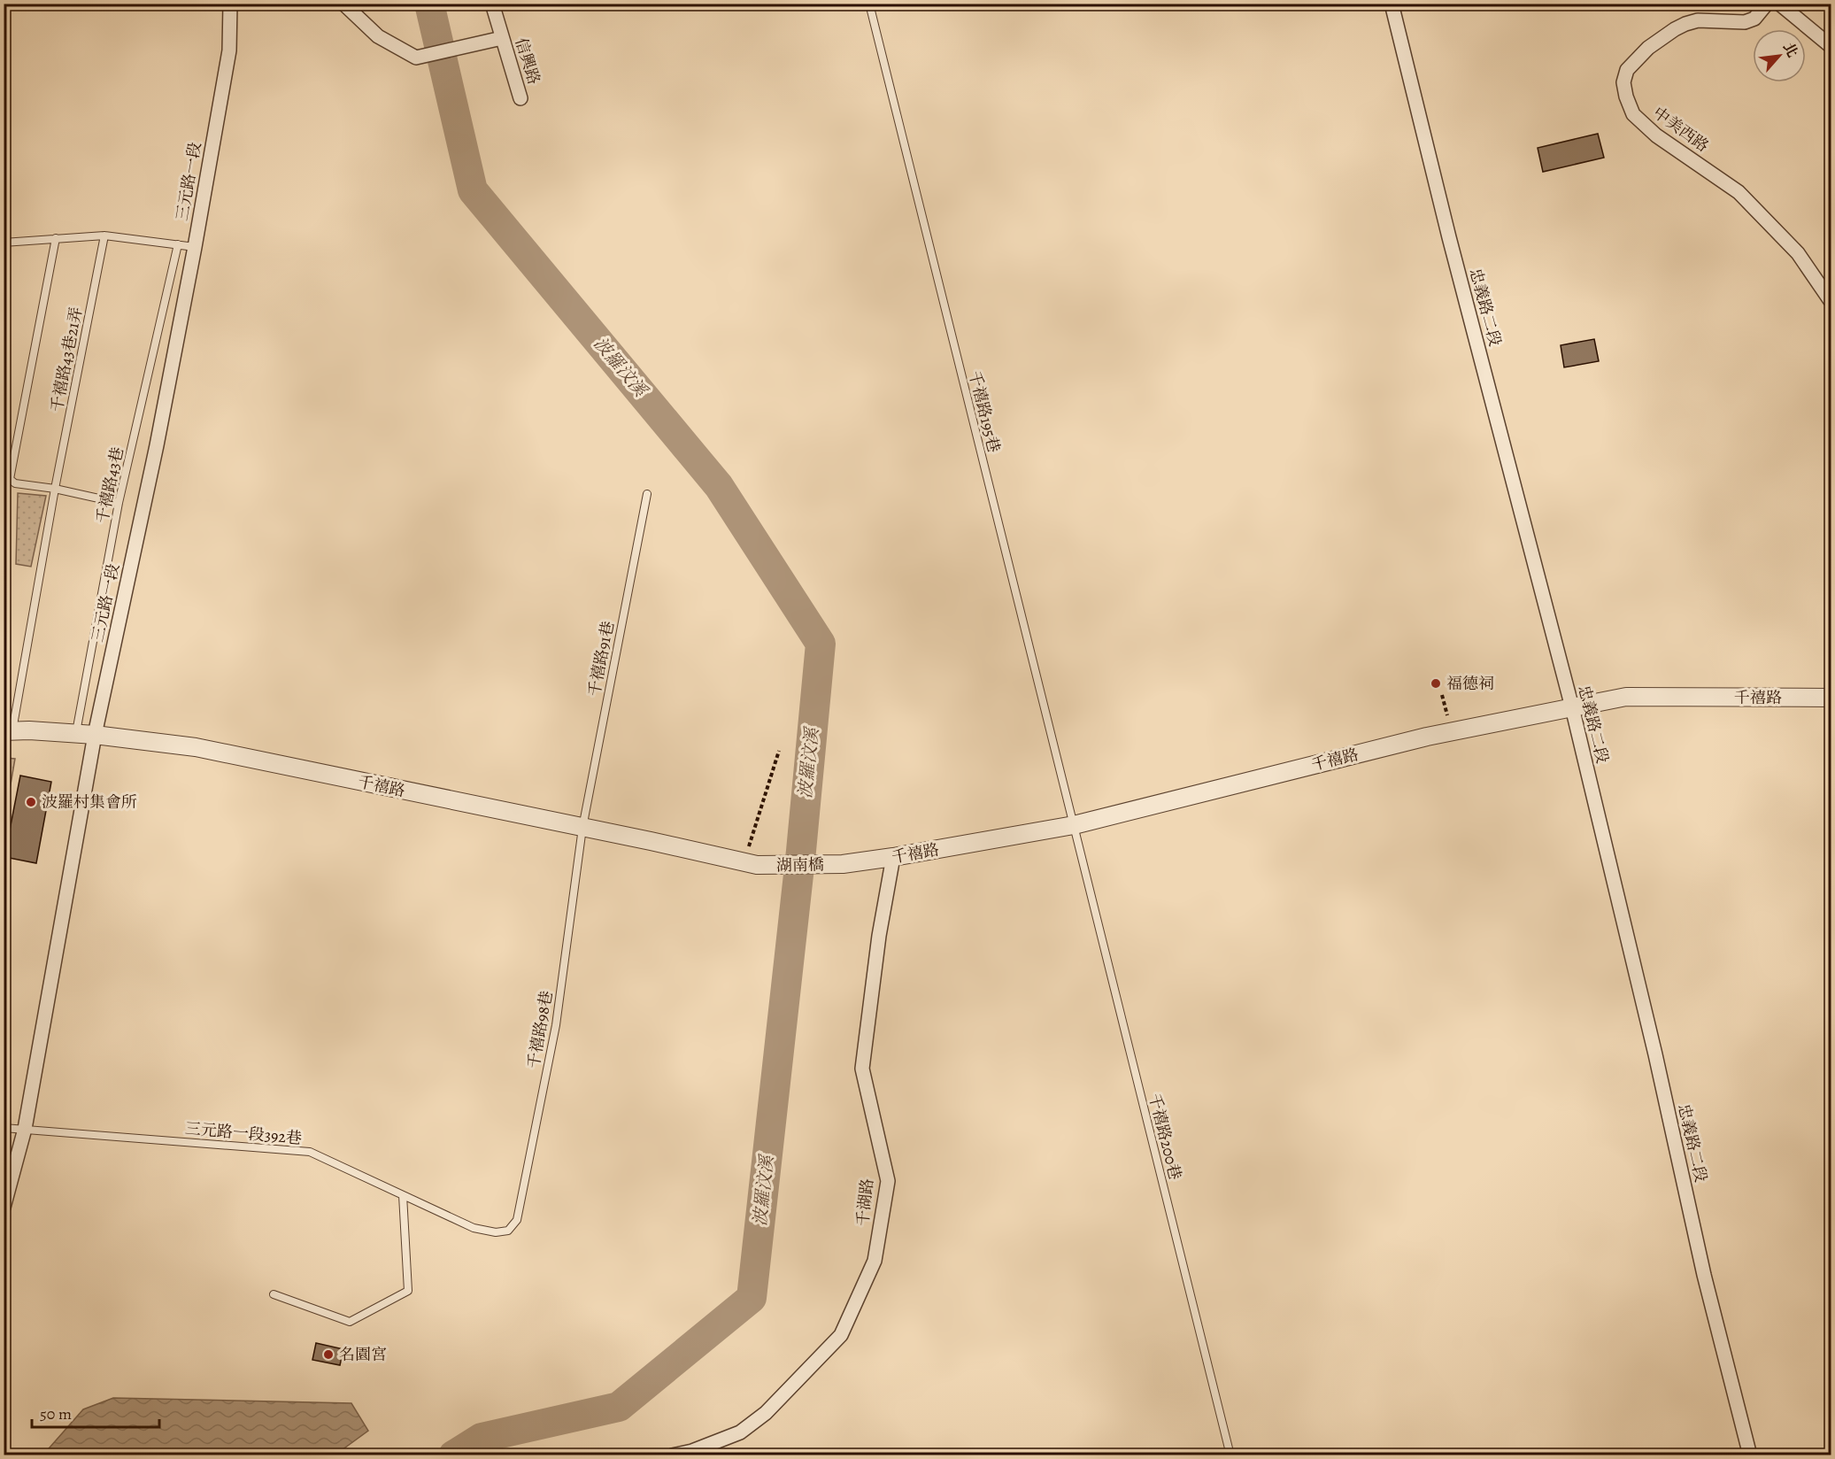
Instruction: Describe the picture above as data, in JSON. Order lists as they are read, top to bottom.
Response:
{
  "streets": {
    "street": [
      "信興路",
      "中美西路",
      "三元路一段",
      "忠義路二段",
      "千禧路",
      "湖南橋",
      "千湖路"
    ],
    "lane": [
      "千禧路43巷21弄",
      "千禧路195巷",
      "千禧路43巷",
      "千禧路91巷",
      "千禧路98巷",
      "三元路一段392巷",
      "千禧路200巷"
    ]
  },
  "crossings": [
    ["三元路一段", "千禧路"],
    ["三元路一段", "三元路一段392巷"],
    ["忠義路二段", "千禧路"],
    ["千禧路43巷21弄", "千禧路43巷"],
    ["千禧路195巷", "千禧路"],
    ["千禧路195巷", "千禧路200巷"],
    ["千禧路43巷", "千禧路"],
    ["千禧路91巷", "千禧路"],
    ["千禧路91巷", "千禧路98巷"],
    ["千禧路", "湖南橋"],
    ["千禧路", "千禧路98巷"],
    ["千禧路", "千禧路200巷"],
    ["千禧路", "千湖路"],
    ["千禧路98巷", "三元路一段392巷"]
  ],
  "water": ["波羅汶溪"],
  "places": ["福德祠", "波羅村集會所", "名園宮"],
  "scale_bar": "50 m",
  "north": "top right"
}
